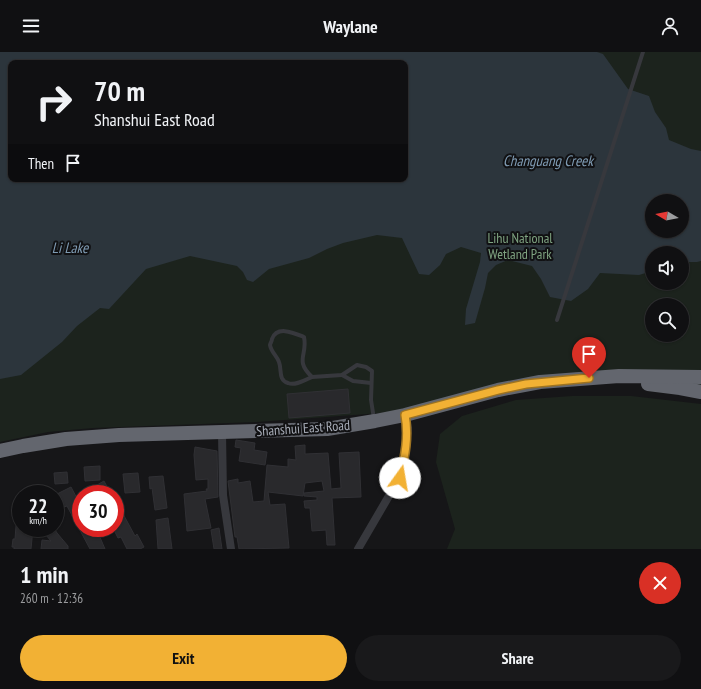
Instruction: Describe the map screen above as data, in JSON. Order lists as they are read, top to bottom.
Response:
{
  "streets": {
    "highway": ["Shanshui East Road"]
  },
  "water": ["Changuang Creek", "Li Lake"],
  "parks": ["Lihu National Wetland Park"],
  "north": "left",
  "page": {
    "header": "Waylane",
    "turn": ["70 m", "Shanshui East Road"],
    "then": "Then",
    "speed": "22 km/h",
    "limit": "30",
    "heading": ["1 min", "260 m · 12:36"],
    "buttons": ["Exit", "Share"]
  }
}
